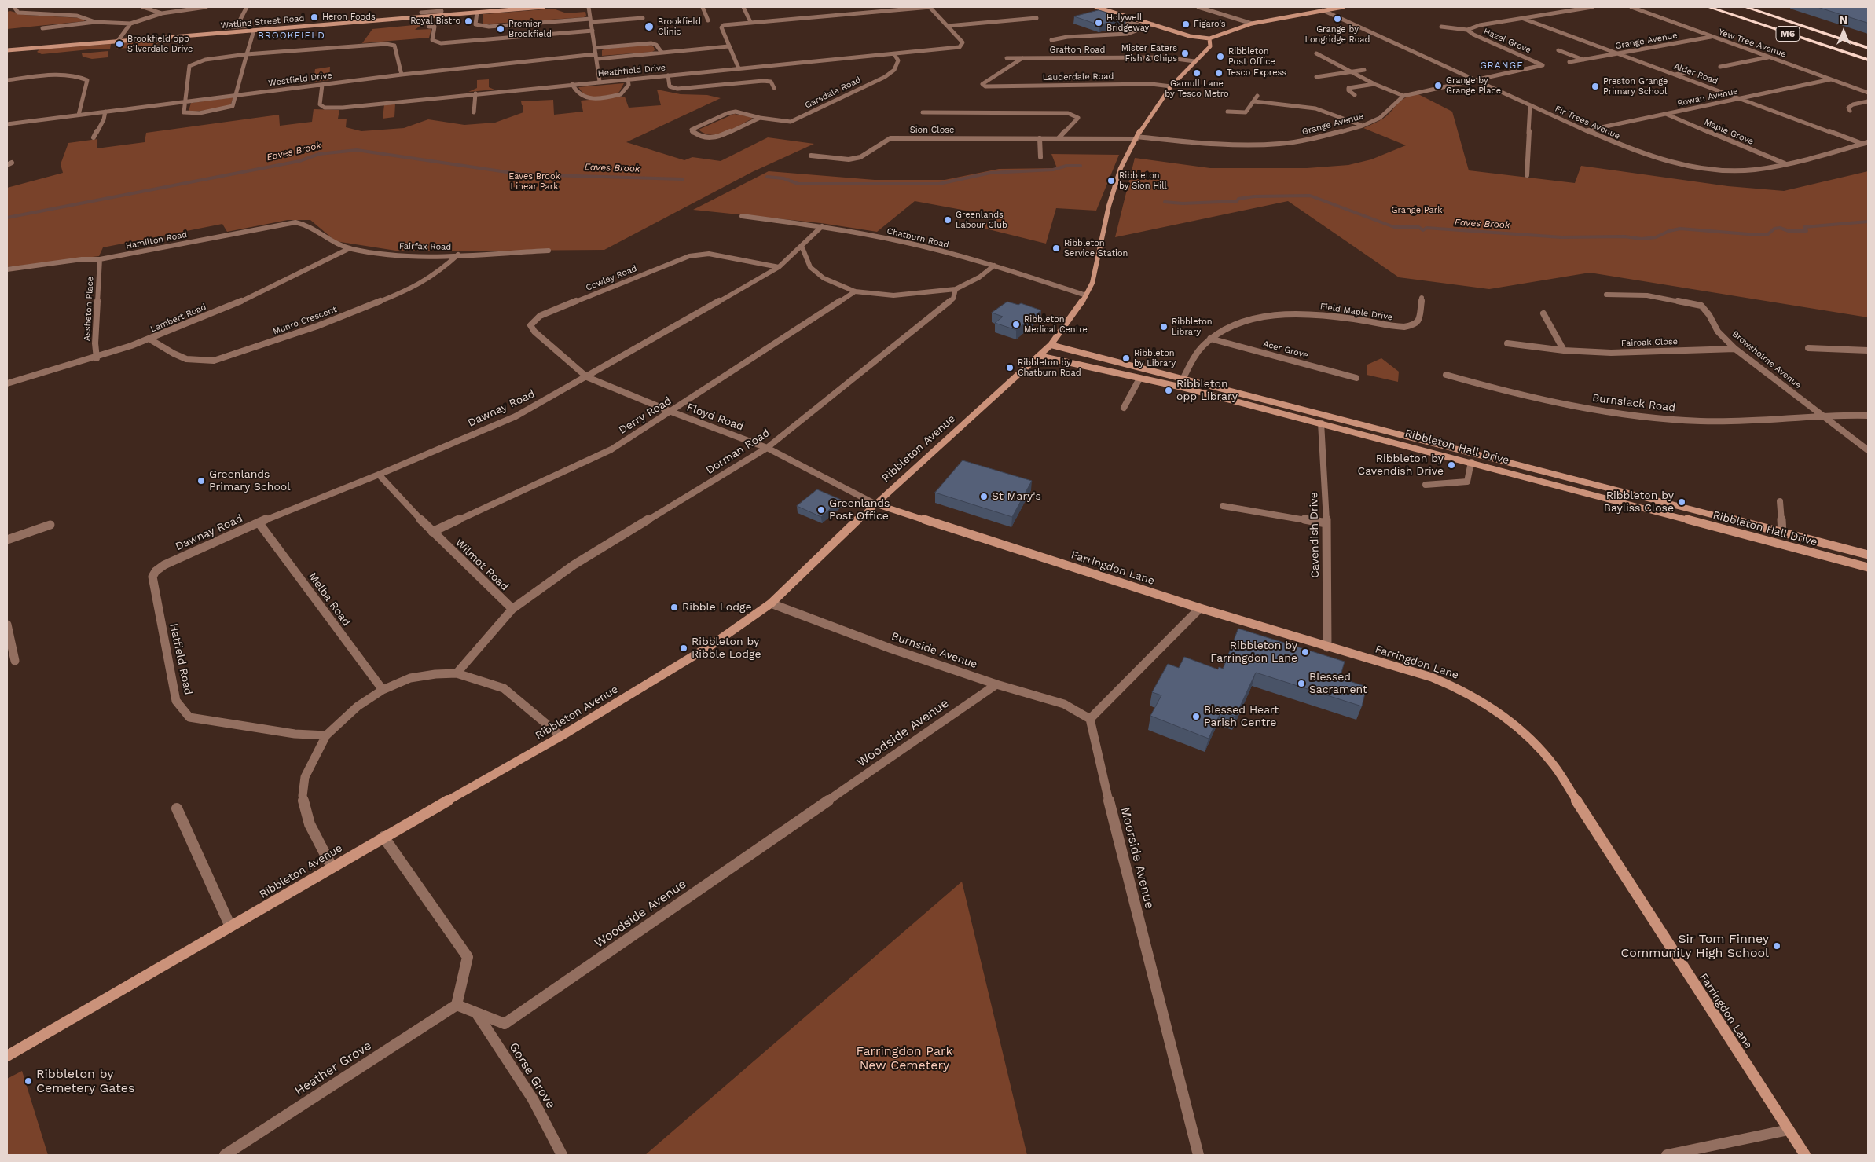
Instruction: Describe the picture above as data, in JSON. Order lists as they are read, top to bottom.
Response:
{
  "streets": {
    "highway": ["M6"],
    "street": [
      "Watling Street Road",
      "Hazel Grove",
      "Grange Avenue",
      "Yew Tree Avenue",
      "Grafton Road",
      "Heathfield Drive",
      "Alder Road",
      "Lauderdale Road",
      "Westfield Drive",
      "Garsdale Road",
      "Rowan Avenue",
      "Fir Trees Avenue",
      "Sion Close",
      "Maple Grove",
      "Chatburn Road",
      "Hamilton Road",
      "Fairfax Road",
      "Cowley Road",
      "Assheton Place",
      "Field Maple Drive",
      "Lambert Road",
      "Munro Crescent",
      "Fairoak Close",
      "Acer Grove",
      "Browsholme Avenue",
      "Burnslack Road",
      "Dawnay Road",
      "Derry Road",
      "Floyd Road",
      "Ribbleton Hall Drive",
      "Ribbleton Avenue",
      "Dorman Road",
      "Cavendish Drive",
      "Wilmot Road",
      "Farringdon Lane",
      "Melba Road",
      "Burnside Avenue",
      "Hatfield Road",
      "Woodside Avenue",
      "Moorside Avenue",
      "Heather Grove",
      "Gorse Grove"
    ]
  },
  "crossings": [
    ["Hazel Grove", "Grange Avenue"],
    ["Hazel Grove", "Alder Road"],
    ["Grange Avenue", "Yew Tree Avenue"],
    ["Grange Avenue", "Alder Road"],
    ["Grange Avenue", "Fir Trees Avenue"],
    ["Grange Avenue", "Sion Close"],
    ["Grange Avenue", "Ribbleton Avenue"],
    ["Yew Tree Avenue", "Rowan Avenue"],
    ["Grafton Road", "Lauderdale Road"],
    ["Grafton Road", "Ribbleton Avenue"],
    ["Heathfield Drive", "Westfield Drive"],
    ["Heathfield Drive", "Garsdale Road"],
    ["Alder Road", "Rowan Avenue"],
    ["Alder Road", "Fir Trees Avenue"],
    ["Lauderdale Road", "Ribbleton Avenue"],
    ["Rowan Avenue", "Fir Trees Avenue"],
    ["Rowan Avenue", "Maple Grove"],
    ["Fir Trees Avenue", "Maple Grove"],
    ["Sion Close", "Ribbleton Avenue"],
    ["Chatburn Road", "Dawnay Road"],
    ["Chatburn Road", "Ribbleton Avenue"],
    ["Hamilton Road", "Fairfax Road"],
    ["Hamilton Road", "Assheton Place"],
    ["Fairfax Road", "Lambert Road"],
    ["Fairfax Road", "Munro Crescent"],
    ["Cowley Road", "Dawnay Road"],
    ["Cowley Road", "Floyd Road"],
    ["Assheton Place", "Lambert Road"],
    ["Field Maple Drive", "Acer Grove"],
    ["Field Maple Drive", "Ribbleton Hall Drive"],
    ["Lambert Road", "Munro Crescent"],
    ["Fairoak Close", "Browsholme Avenue"],
    ["Browsholme Avenue", "Burnslack Road"],
    ["Dawnay Road", "Floyd Road"],
    ["Dawnay Road", "Wilmot Road"],
    ["Dawnay Road", "Melba Road"],
    ["Dawnay Road", "Hatfield Road"],
    ["Derry Road", "Floyd Road"],
    ["Derry Road", "Wilmot Road"],
    ["Floyd Road", "Ribbleton Avenue"],
    ["Floyd Road", "Dorman Road"],
    ["Floyd Road", "Farringdon Lane"],
    ["Ribbleton Hall Drive", "Ribbleton Avenue"],
    ["Ribbleton Hall Drive", "Cavendish Drive"],
    ["Ribbleton Avenue", "Farringdon Lane"],
    ["Ribbleton Avenue", "Burnside Avenue"],
    ["Dorman Road", "Wilmot Road"],
    ["Cavendish Drive", "Farringdon Lane"],
    ["Burnside Avenue", "Woodside Avenue"],
    ["Burnside Avenue", "Moorside Avenue"],
    ["Woodside Avenue", "Heather Grove"],
    ["Woodside Avenue", "Gorse Grove"]
  ],
  "districts": ["BROOKFIELD", "GRANGE"],
  "water": ["Eaves Brook"],
  "parks": ["Eaves Brook Linear Park", "Grange Park", "Farringdon Park New Cemetery"],
  "places": [
    "Heron Foods",
    "Grange by Longridge Road",
    "Royal Bistro",
    "Holywell Bridgeway",
    "Figaro's",
    "Brookfield Clinic",
    "Premier Brookfield",
    "Brookfield opp Silverdale Drive",
    "Mister Eaters Fish & Chips",
    "Ribbleton Post Office",
    "Gamull Lane by Tesco Metro",
    "Tesco Express",
    "Grange by Grange Place",
    "Preston Grange Primary School",
    "Ribbleton by Sion Hill",
    "Greenlands Labour Club",
    "Ribbleton Service Station",
    "Ribbleton Medical Centre",
    "Ribbleton Library",
    "Ribbleton by Library",
    "Ribbleton by Chatburn Road",
    "Ribbleton opp Library",
    "Ribbleton by Cavendish Drive",
    "Greenlands Primary School",
    "St Mary's",
    "Ribbleton by Bayliss Close",
    "Greenlands Post Office",
    "Ribble Lodge",
    "Ribbleton by Ribble Lodge",
    "Ribbleton by Farringdon Lane",
    "Blessed Sacrament",
    "Blessed Heart Parish Centre",
    "Sir Tom Finney Community High School",
    "Ribbleton by Cemetery Gates"
  ],
  "north": "top"
}
